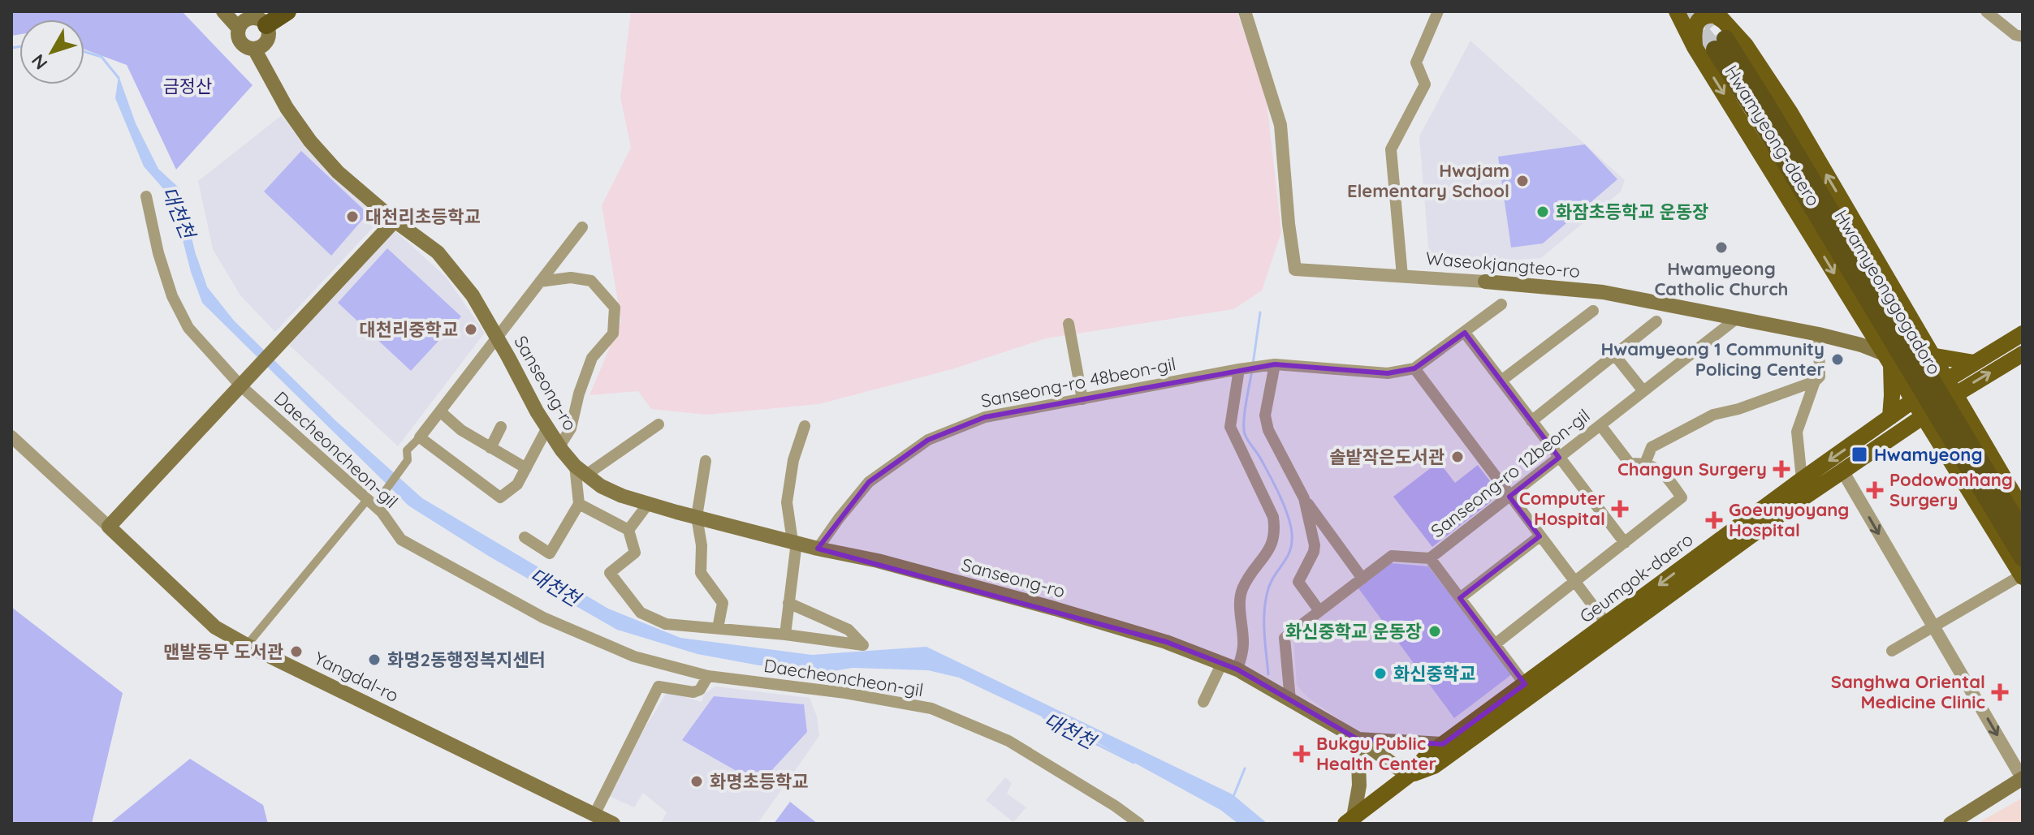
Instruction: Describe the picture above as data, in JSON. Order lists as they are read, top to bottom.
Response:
{
  "streets": {
    "highway": ["Hwamyeonggogadoro"],
    "main road": [
      "Hwamyeong-daero",
      "Waseokjangteo-ro",
      "Sanseong-ro",
      "Geumgok-daero",
      "Yangdal-ro"
    ],
    "street": ["Sanseong-ro 48beon-gil", "Daecheoncheon-gil", "Sanseong-ro 12beon-gil"]
  },
  "crossings": [
    ["Hwamyeong-daero", "Waseokjangteo-ro"],
    ["Hwamyeong-daero", "Hwamyeonggogadoro"],
    ["Hwamyeong-daero", "Geumgok-daero"],
    ["Waseokjangteo-ro", "Sanseong-ro 12beon-gil"],
    ["Waseokjangteo-ro", "Geumgok-daero"],
    ["Sanseong-ro 48beon-gil", "Sanseong-ro"],
    ["Sanseong-ro", "Sanseong-ro 12beon-gil"],
    ["Sanseong-ro", "Geumgok-daero"],
    ["Sanseong-ro 12beon-gil", "Geumgok-daero"]
  ],
  "water": ["대천천"],
  "parks": ["금정산"],
  "places": {
    "other": [
      "Hwajam Elementary School",
      "화잠초등학교 운동장",
      "대천리초등학교",
      "Hwamyeong Catholic Church",
      "대천리중학교",
      "Hwamyeong 1 Community Policing Center",
      "솔밭작은도서관",
      "화신중학교 운동장",
      "맨발동무 도서관",
      "화명2동행정복지센터",
      "화신중학교",
      "화명초등학교"
    ],
    "transit": ["Hwamyeong"],
    "health": [
      "Changun Surgery",
      "Podowonhang Surgery",
      "Computer Hospital",
      "Goeunyoyang Hospital",
      "Sanghwa Oriental Medicine Clinic",
      "Bukgu Public Health Center"
    ]
  },
  "north": "bottom left"
}
